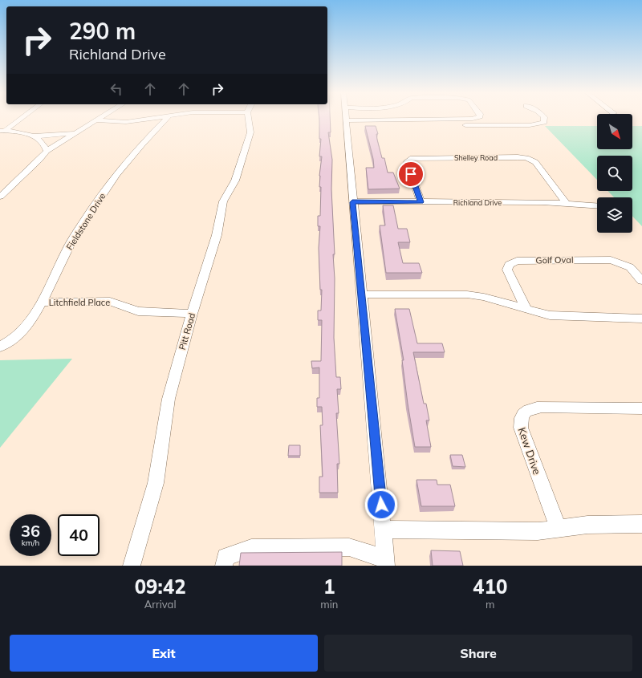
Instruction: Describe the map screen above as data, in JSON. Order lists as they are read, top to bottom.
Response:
{
  "streets": {
    "street": [
      "Shelley Road",
      "Richland Drive",
      "Fieldstone Drive",
      "Golf Oval",
      "Litchfield Place",
      "Pitt Road",
      "Kew Drive"
    ]
  },
  "crossings": [
    ["Shelley Road", "Richland Drive"],
    ["Fieldstone Drive", "Litchfield Place"],
    ["Litchfield Place", "Pitt Road"]
  ],
  "north": "bottom right",
  "page": {
    "turn": ["290 m", "Richland Drive"],
    "speed": "36 km/h",
    "limit": "40",
    "eta": [
      "09:42",
      "Arrival",
      "1",
      "min",
      "410",
      "m"
    ],
    "buttons": ["Exit", "Share"]
  }
}
